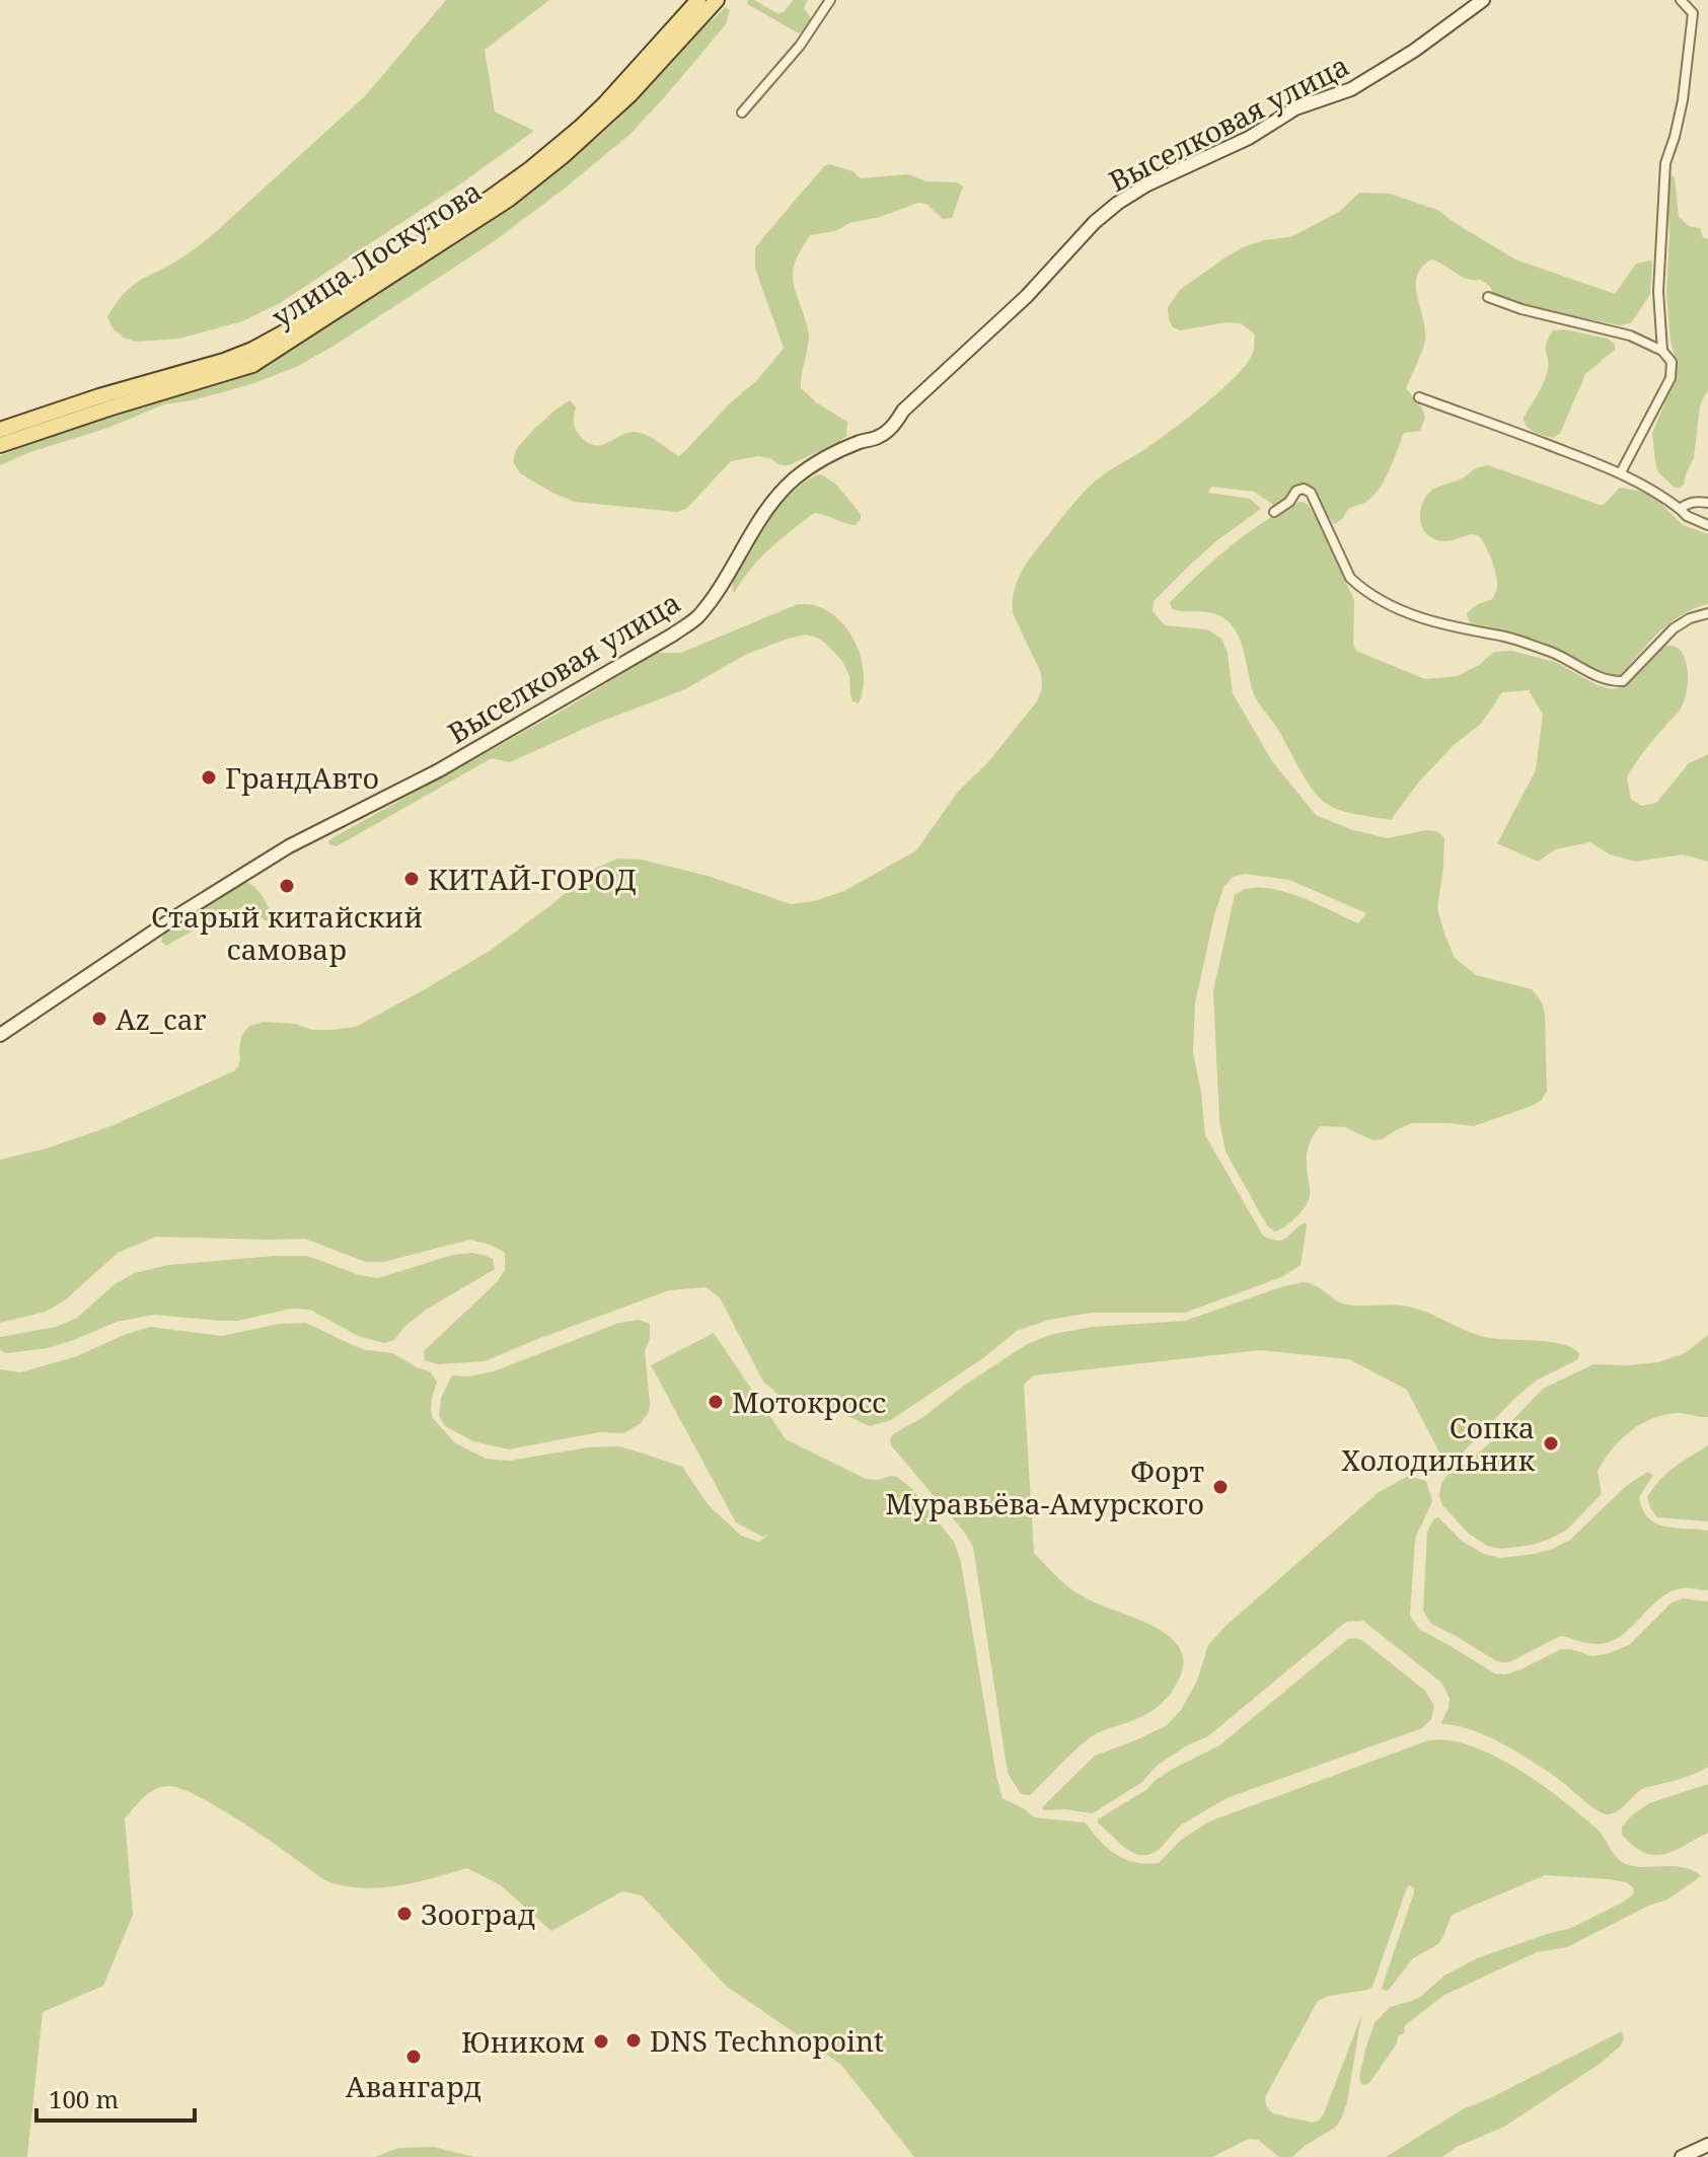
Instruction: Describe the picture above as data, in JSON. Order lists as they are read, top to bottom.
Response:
{
  "streets": {
    "main road": ["улица Лоскутова"],
    "street": ["Выселковая улица"]
  },
  "places": [
    "ГрандАвто",
    "КИТАЙ-ГОРОД",
    "Старый китайский самовар",
    "Az_car",
    "Мотокросс",
    "Сопка Холодильник",
    "Форт Муравьёва-Амурского",
    "Зооград",
    "DNS Technopoint",
    "Юником",
    "Авангард"
  ],
  "scale_bar": "100 m"
}
